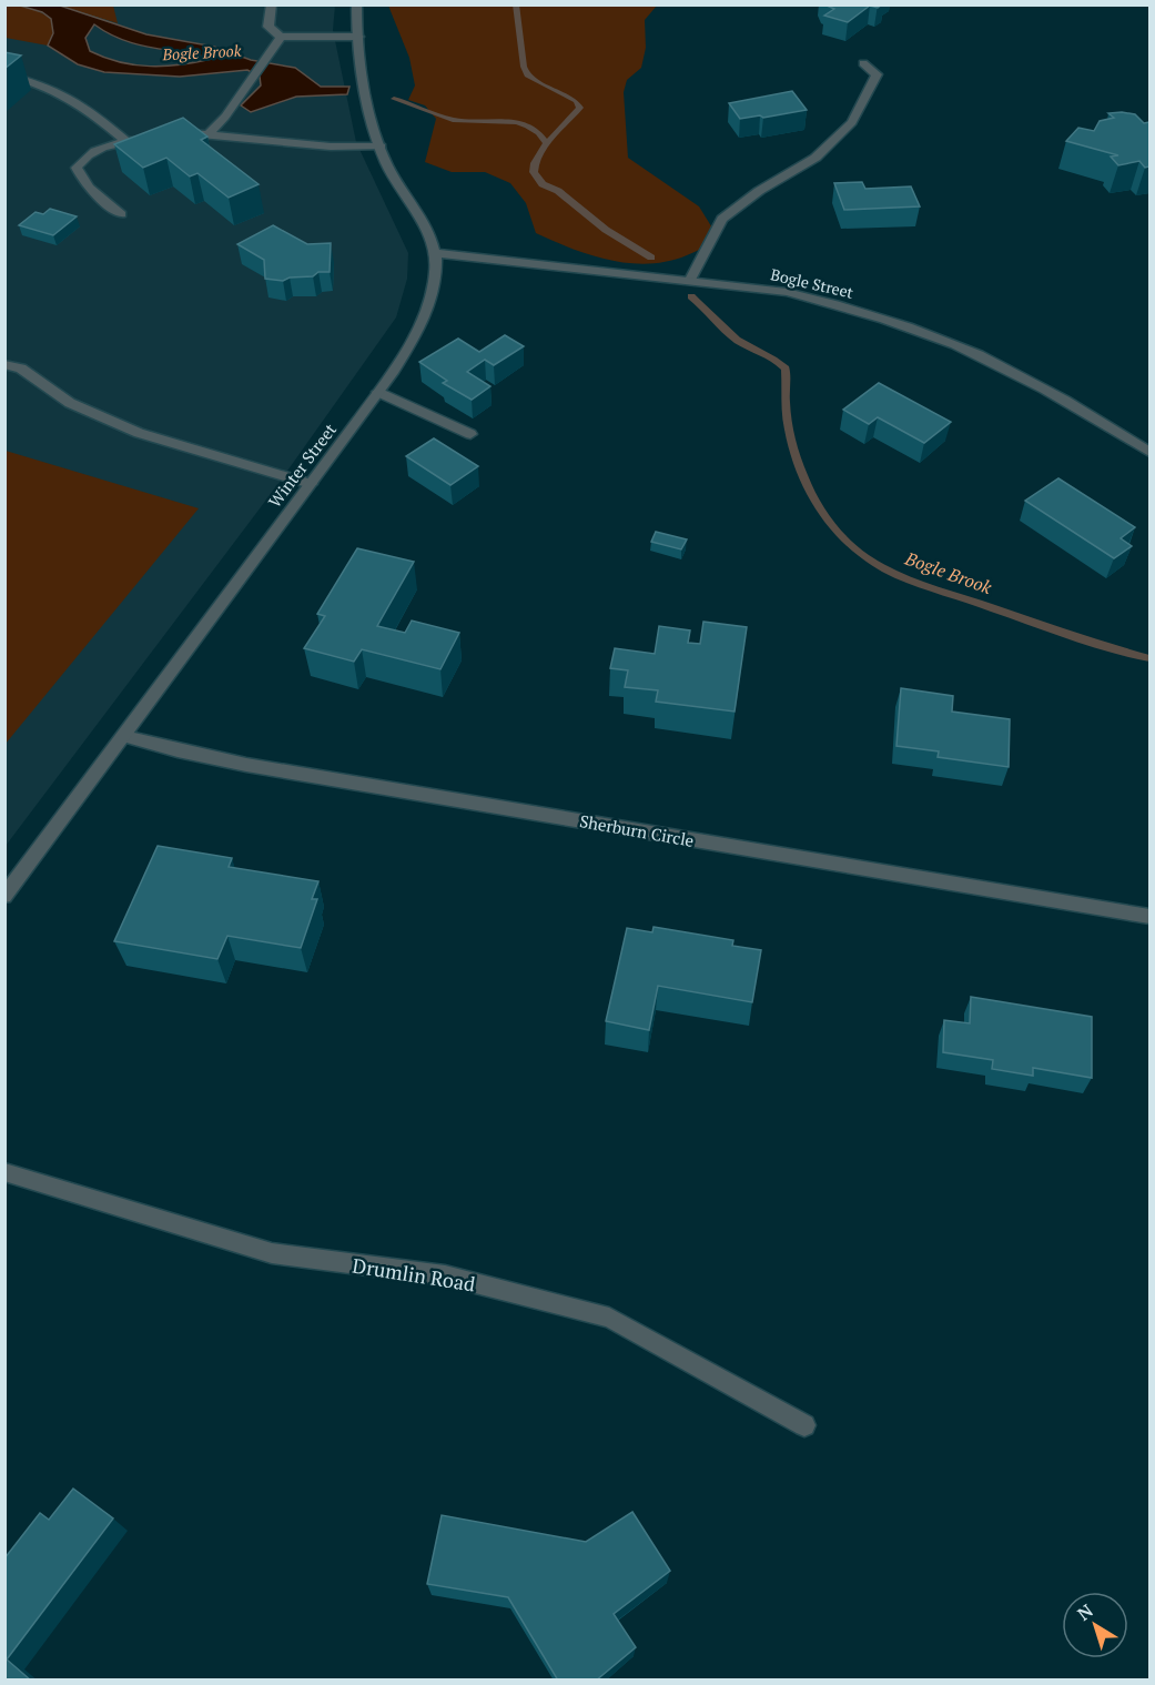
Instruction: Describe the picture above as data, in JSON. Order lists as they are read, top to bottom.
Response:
{
  "streets": {
    "street": [
      "Bogle Street",
      "Winter Street",
      "Sherburn Circle",
      "Drumlin Road"
    ]
  },
  "crossings": [
    ["Bogle Street", "Winter Street"],
    ["Winter Street", "Sherburn Circle"]
  ],
  "water": ["Bogle Brook"],
  "north": "top left"
}
